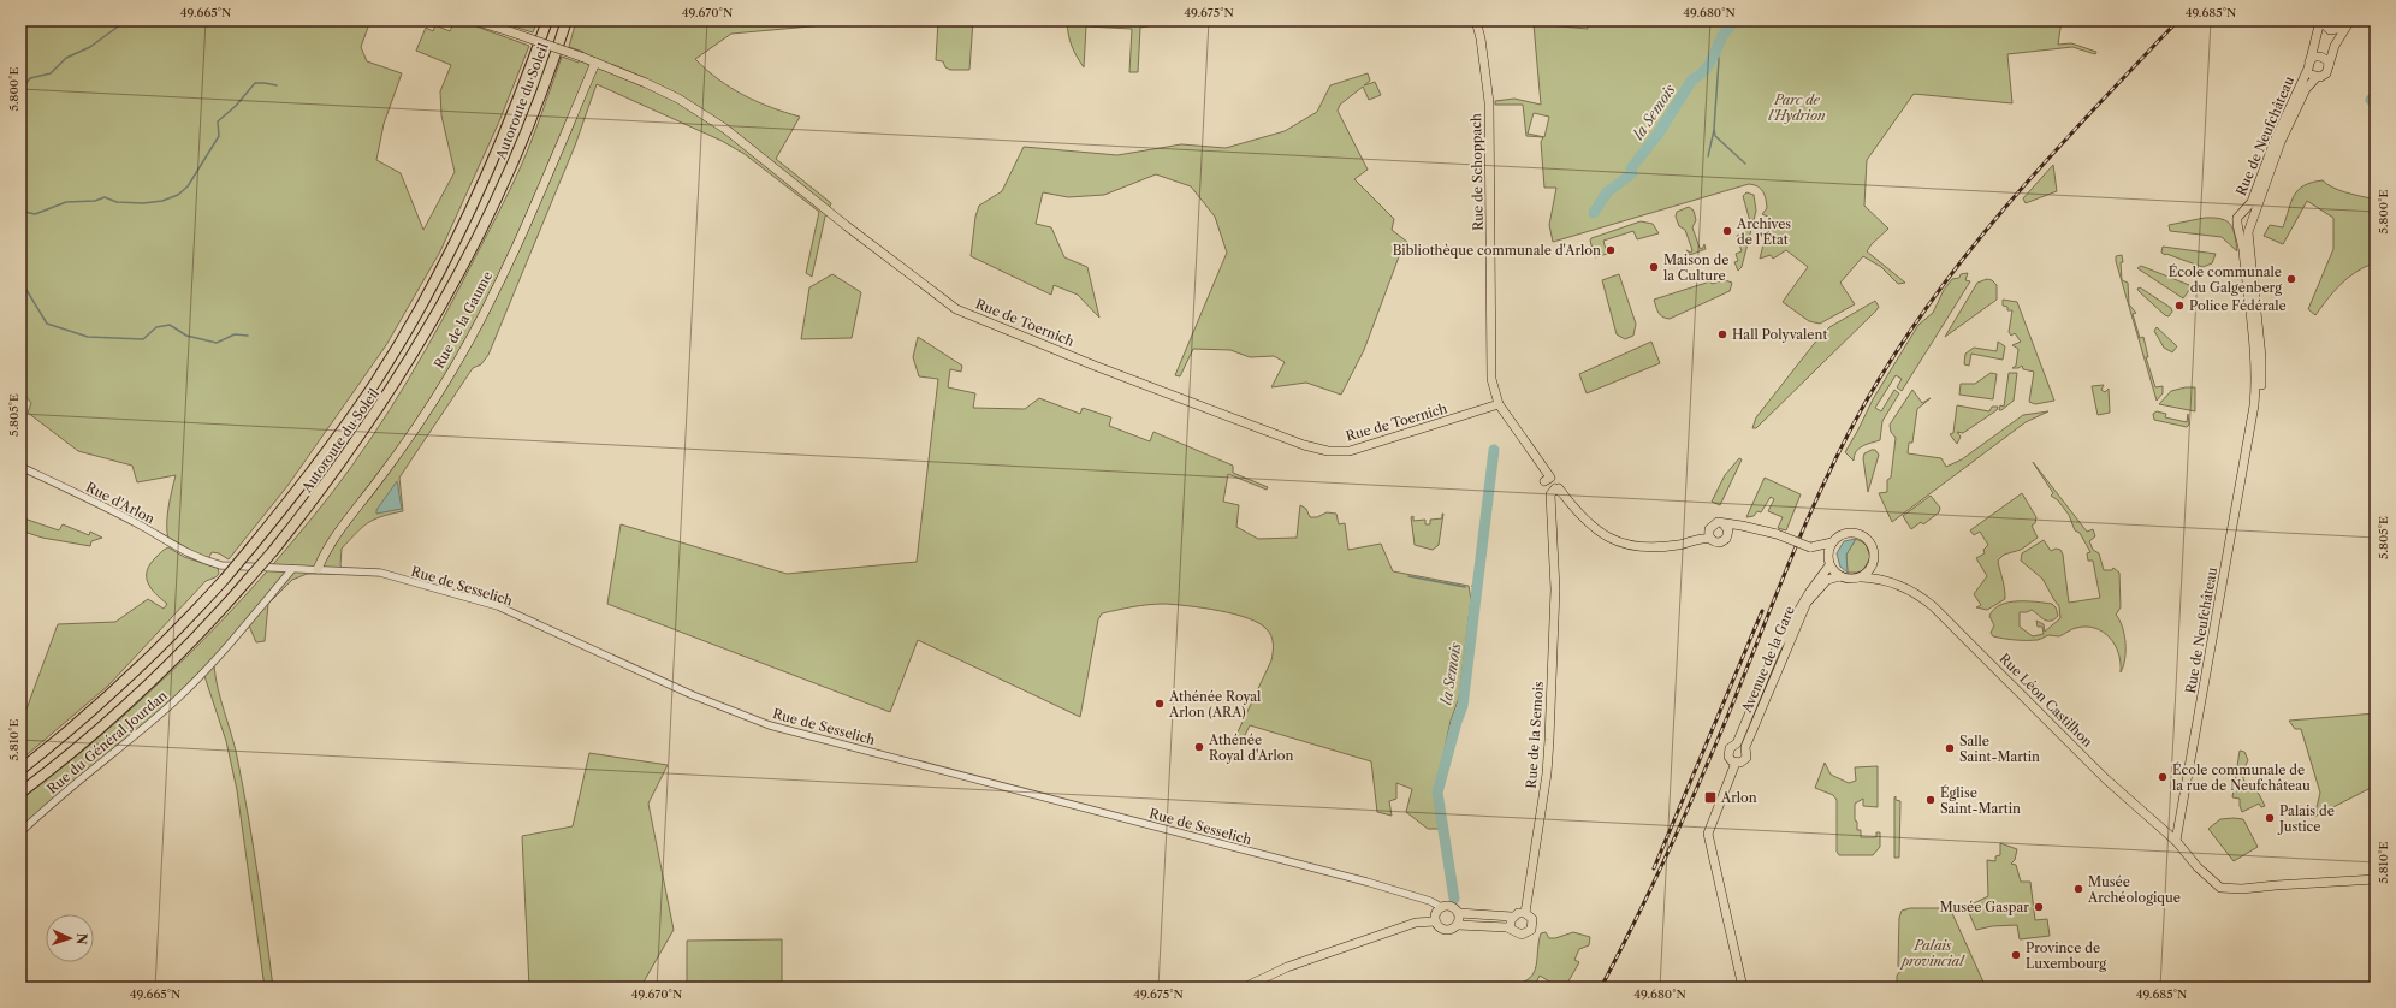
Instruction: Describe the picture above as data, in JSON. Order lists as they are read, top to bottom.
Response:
{
  "streets": {
    "highway": ["Autoroute du Soleil"],
    "main road": [
      "Rue de Neufchâteau",
      "Rue de Schoppach",
      "Rue de la Gaume",
      "Rue de Toernich",
      "Avenue de la Gare",
      "Rue Léon Castilhon",
      "Rue de la Semois"
    ],
    "street": ["Rue d'Arlon", "Rue de Sesselich", "Rue du Général Jourdan"]
  },
  "crossings": [
    ["Rue de Neufchâteau", "Rue Léon Castilhon"],
    ["Rue de Schoppach", "Rue de Toernich"],
    ["Rue de Schoppach", "Rue de la Semois"],
    ["Rue de la Gaume", "Rue de Toernich"],
    ["Rue de la Gaume", "Rue de Sesselich"],
    ["Rue d'Arlon", "Rue de Sesselich"],
    ["Rue de Sesselich", "Rue du Général Jourdan"],
    ["Avenue de la Gare", "Rue Léon Castilhon"]
  ],
  "water": ["la Semois"],
  "parks": ["Parc de l'Hydrion", "Palais provincial"],
  "places": {
    "other": [
      "Archives de l'État",
      "Bibliothèque communale d'Arlon",
      "Maison de la Culture",
      "École communale du Galgenberg",
      "Police Fédérale",
      "Hall Polyvalent",
      "Athénée Royal Arlon (ARA)",
      "Athénée Royal d'Arlon",
      "Salle Saint-Martin",
      "École communale de la rue de Neufchâteau",
      "Église Saint-Martin",
      "Palais de Justice",
      "Musée Archéologique",
      "Musée Gaspar",
      "Province de Luxembourg"
    ],
    "transit": ["Arlon"]
  },
  "north": "right",
  "coordinates": [
    "49.665°N",
    "49.670°N",
    "49.675°N",
    "49.680°N",
    "49.685°N",
    "5.800°E",
    "5.805°E",
    "5.810°E"
  ]
}
